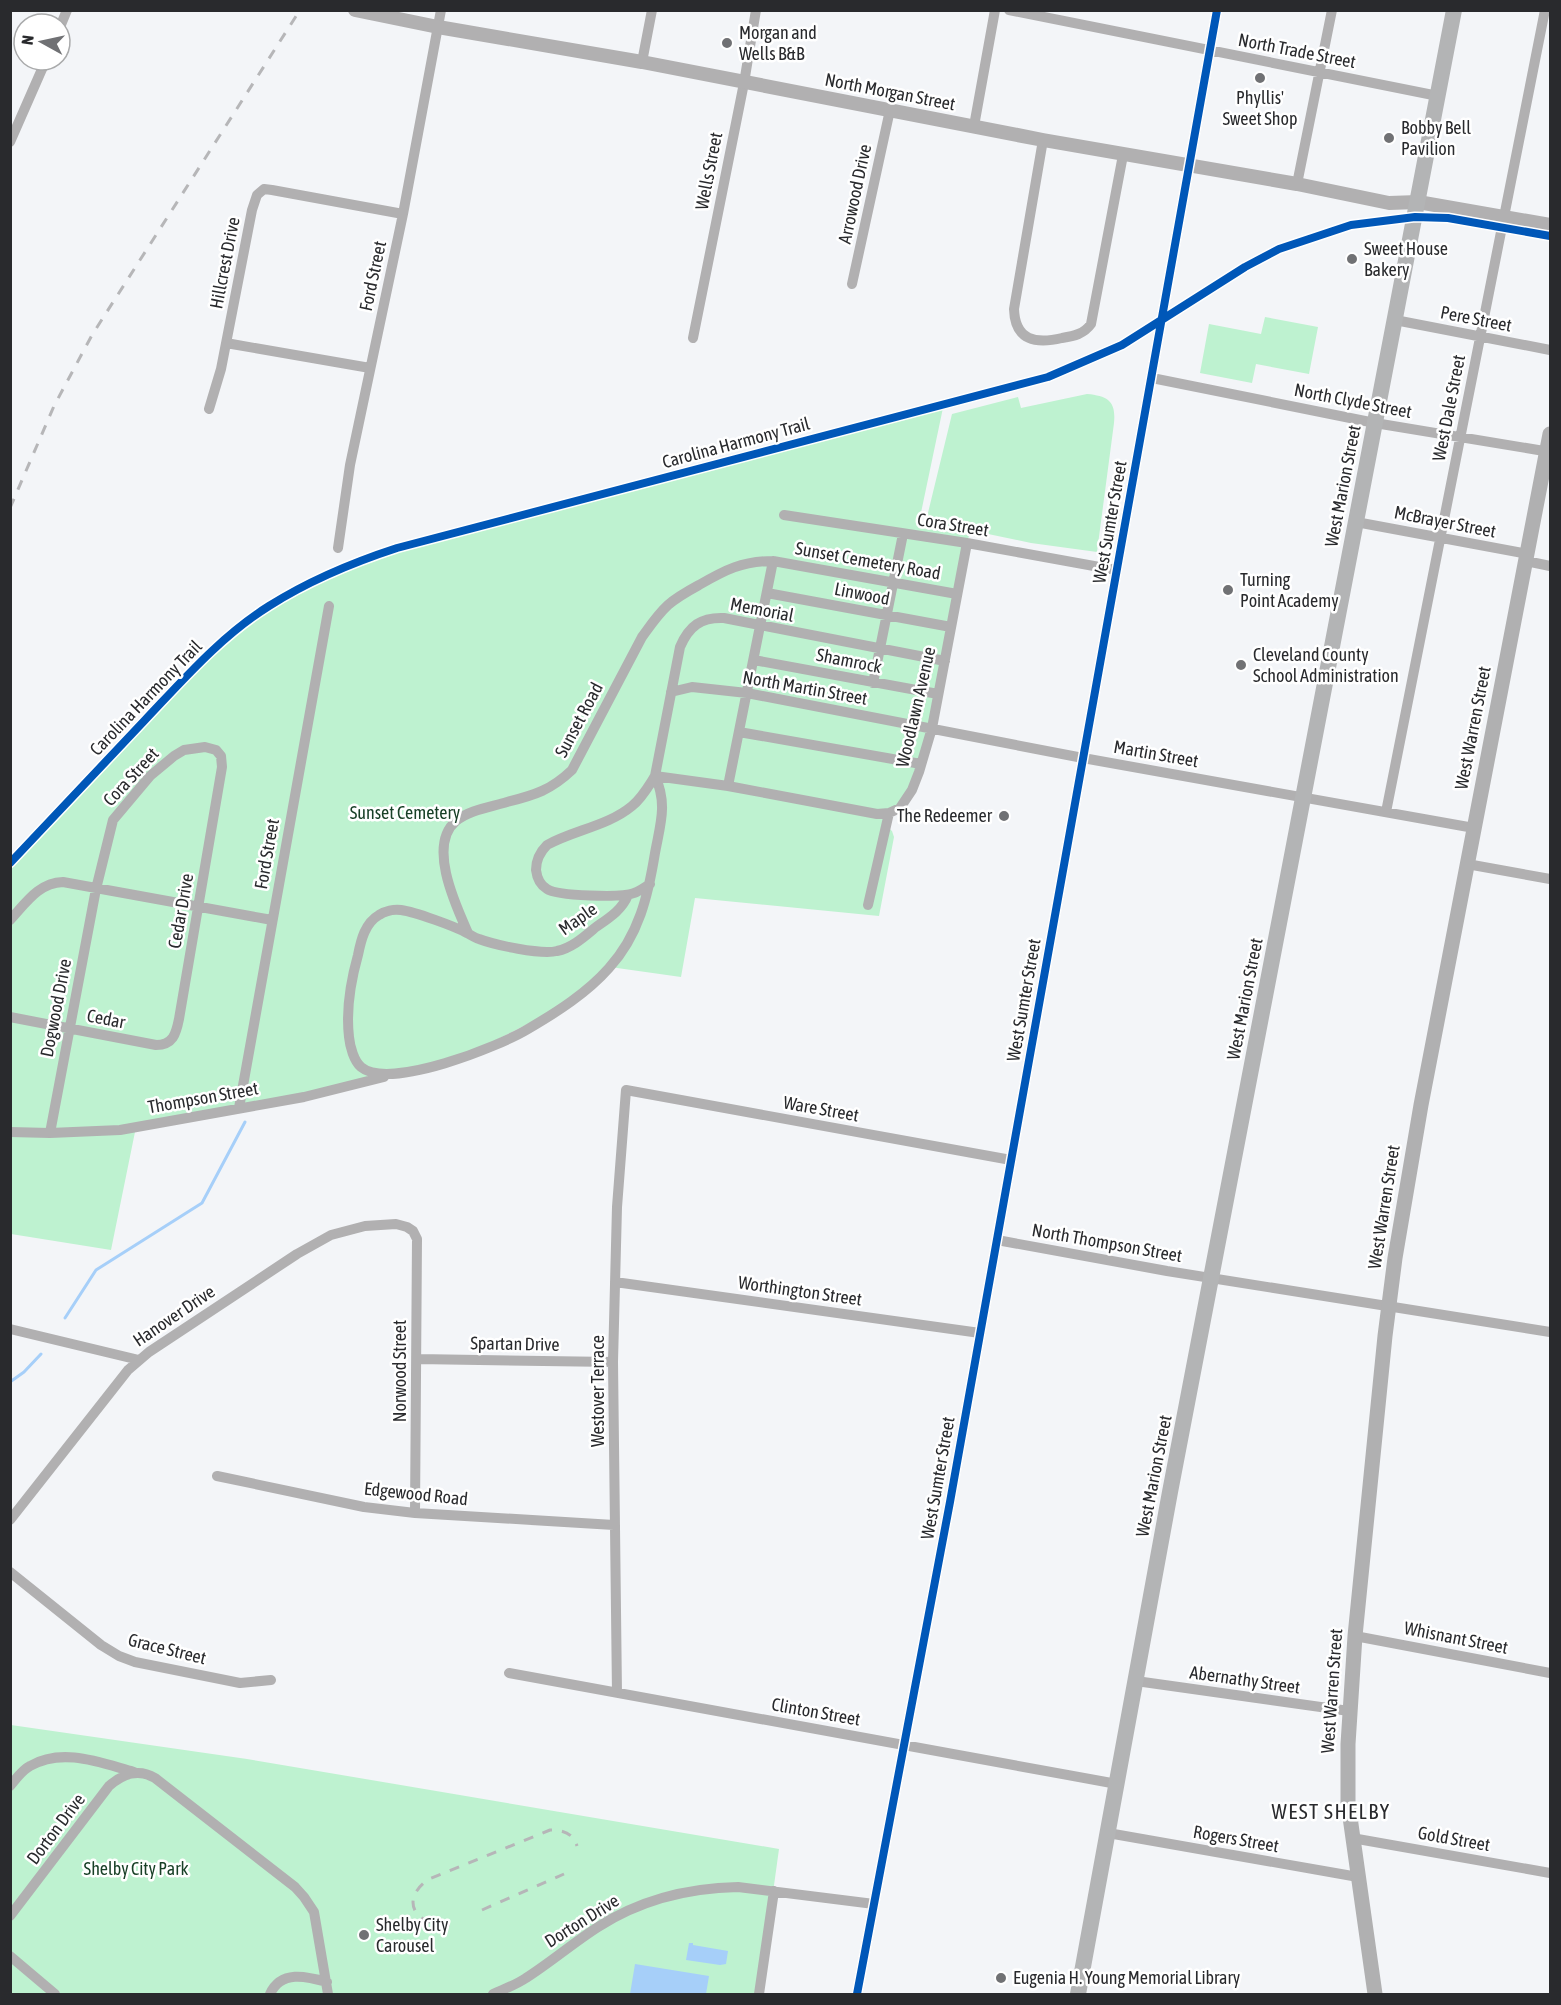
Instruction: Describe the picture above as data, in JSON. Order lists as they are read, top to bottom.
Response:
{
  "streets": {
    "main road": ["West Marion Street", "West Warren Street"],
    "street": [
      "North Trade Street",
      "North Morgan Street",
      "Wells Street",
      "Arrowood Drive",
      "Hillcrest Drive",
      "Ford Street",
      "Pere Street",
      "North Clyde Street",
      "West Dale Street",
      "West Sumter Street",
      "McBrayer Street",
      "Cora Street",
      "Sunset Cemetery Road",
      "Linwood",
      "Memorial",
      "Shamrock",
      "North Martin Street",
      "Woodlawn Avenue",
      "Sunset Road",
      "Martin Street",
      "Cedar Drive",
      "Maple",
      "Dogwood Drive",
      "Cedar",
      "Thompson Street",
      "Ware Street",
      "North Thompson Street",
      "Worthington Street",
      "Hanover Drive",
      "Spartan Drive",
      "Norwood Street",
      "Westover Terrace",
      "Edgewood Road",
      "Whisnant Street",
      "Grace Street",
      "Abernathy Street",
      "Clinton Street",
      "Dorton Drive",
      "Rogers Street",
      "Gold Street"
    ],
    "cycle path": ["Carolina Harmony Trail"]
  },
  "crossings": [
    ["North Trade Street", "West Marion Street"],
    ["North Trade Street", "West Sumter Street"],
    ["North Morgan Street", "Wells Street"],
    ["North Morgan Street", "Arrowood Drive"],
    ["North Morgan Street", "Ford Street"],
    ["North Morgan Street", "West Dale Street"],
    ["North Morgan Street", "West Marion Street"],
    ["North Morgan Street", "West Sumter Street"],
    ["Hillcrest Drive", "Ford Street"],
    ["Ford Street", "Thompson Street"],
    ["Pere Street", "West Dale Street"],
    ["Pere Street", "West Marion Street"],
    ["North Clyde Street", "West Dale Street"],
    ["North Clyde Street", "West Marion Street"],
    ["North Clyde Street", "West Sumter Street"],
    ["North Clyde Street", "West Warren Street"],
    ["West Dale Street", "McBrayer Street"],
    ["West Dale Street", "Martin Street"],
    ["West Marion Street", "McBrayer Street"],
    ["West Marion Street", "Martin Street"],
    ["West Marion Street", "North Thompson Street"],
    ["West Marion Street", "Abernathy Street"],
    ["West Marion Street", "Clinton Street"],
    ["West Marion Street", "Rogers Street"],
    ["West Sumter Street", "Cora Street"],
    ["West Sumter Street", "Martin Street"],
    ["West Sumter Street", "Ware Street"],
    ["West Sumter Street", "North Thompson Street"],
    ["West Sumter Street", "Worthington Street"],
    ["West Sumter Street", "Clinton Street"],
    ["West Sumter Street", "Dorton Drive"],
    ["McBrayer Street", "West Warren Street"],
    ["Cora Street", "Woodlawn Avenue"],
    ["Cora Street", "Cedar Drive"],
    ["Cora Street", "Dogwood Drive"],
    ["Sunset Cemetery Road", "Woodlawn Avenue"],
    ["Sunset Cemetery Road", "Sunset Road"],
    ["Linwood", "Woodlawn Avenue"],
    ["Memorial", "North Martin Street"],
    ["Memorial", "Woodlawn Avenue"],
    ["Memorial", "Thompson Street"],
    ["Shamrock", "Woodlawn Avenue"],
    ["North Martin Street", "Woodlawn Avenue"],
    ["North Martin Street", "Martin Street"],
    ["Woodlawn Avenue", "Martin Street"],
    ["Sunset Road", "Maple"],
    ["Sunset Road", "Thompson Street"],
    ["West Warren Street", "Martin Street"],
    ["West Warren Street", "North Thompson Street"],
    ["West Warren Street", "Whisnant Street"],
    ["West Warren Street", "Abernathy Street"],
    ["West Warren Street", "Rogers Street"],
    ["West Warren Street", "Gold Street"],
    ["Cedar Drive", "Cedar"],
    ["Maple", "Thompson Street"],
    ["Dogwood Drive", "Cedar"],
    ["Dogwood Drive", "Thompson Street"],
    ["Ware Street", "Westover Terrace"],
    ["Worthington Street", "Westover Terrace"],
    ["Hanover Drive", "Norwood Street"],
    ["Spartan Drive", "Norwood Street"],
    ["Spartan Drive", "Westover Terrace"],
    ["Norwood Street", "Edgewood Road"],
    ["Westover Terrace", "Edgewood Road"],
    ["Westover Terrace", "Clinton Street"]
  ],
  "districts": ["WEST SHELBY"],
  "parks": ["Sunset Cemetery", "Shelby City Park"],
  "places": [
    "Morgan and Wells B&B",
    "Phyllis' Sweet Shop",
    "Bobby Bell Pavilion",
    "Sweet House Bakery",
    "Turning Point Academy",
    "Cleveland County School Administration",
    "The Redeemer",
    "Shelby City Carousel",
    "Eugenia H. Young Memorial Library"
  ],
  "north": "left"
}
